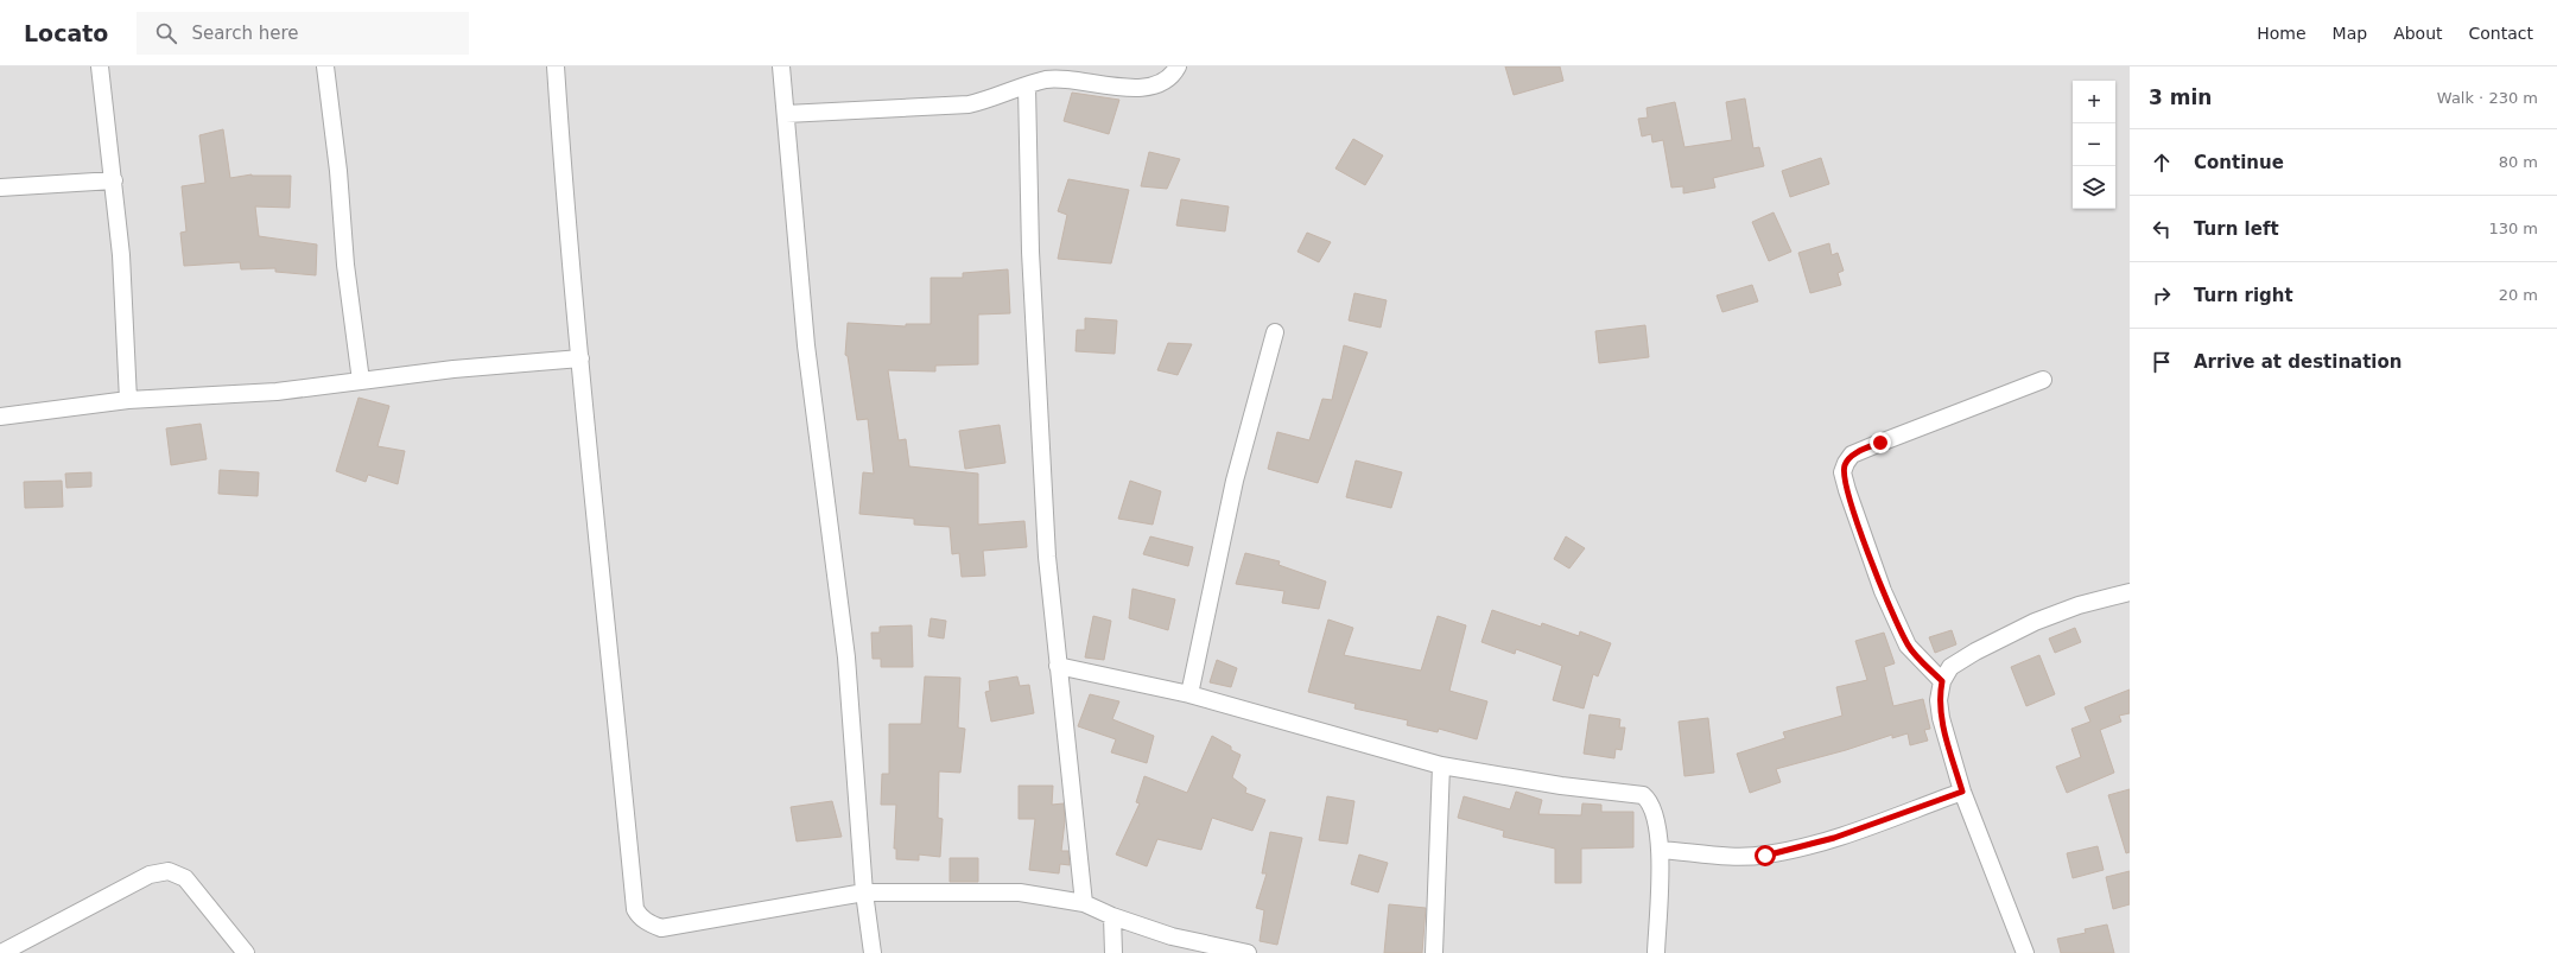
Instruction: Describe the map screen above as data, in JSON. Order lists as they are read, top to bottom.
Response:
{
  "page": {
    "header": "Locato",
    "search": "Search here",
    "nav": [
      "Home",
      "Map",
      "About",
      "Contact"
    ],
    "heading": ["3 min", "Walk · 230 m"],
    "map_buttons": ["+", "−"],
    "list": [
      ["Continue", "80 m"],
      ["Turn left", "130 m"],
      ["Turn right", "20 m"],
      "Arrive at destination"
    ]
  }
}
